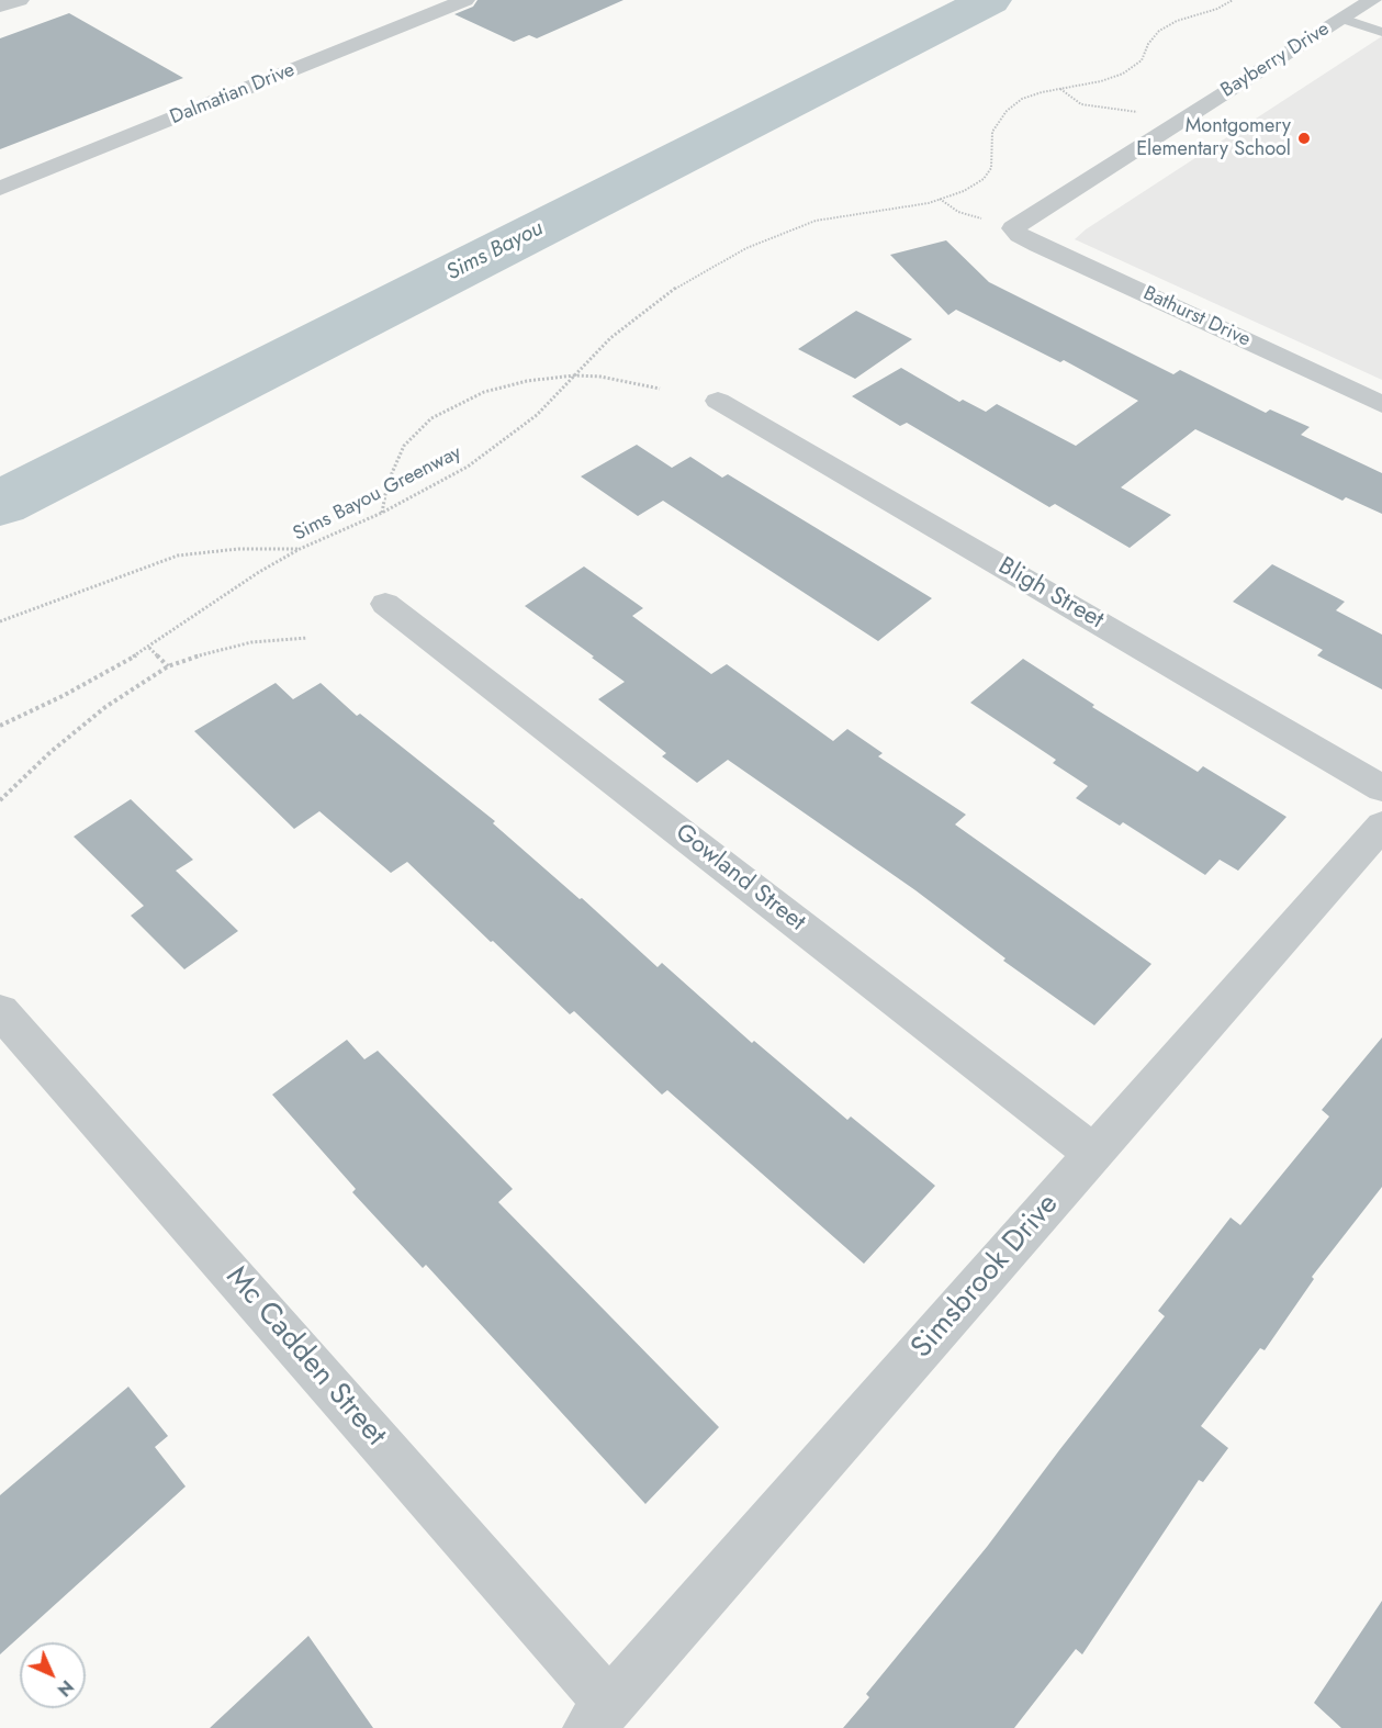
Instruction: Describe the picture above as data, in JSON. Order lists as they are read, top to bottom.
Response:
{
  "streets": {
    "street": [
      "Bayberry Drive",
      "Dalmatian Drive",
      "Bathurst Drive",
      "Bligh Street",
      "Gowland Street",
      "Simsbrook Drive",
      "Mc Cadden Street"
    ],
    "path": ["Sims Bayou Greenway"]
  },
  "crossings": [
    ["Bayberry Drive", "Bathurst Drive"],
    ["Gowland Street", "Simsbrook Drive"],
    ["Simsbrook Drive", "Mc Cadden Street"]
  ],
  "water": ["Sims Bayou"],
  "places": ["Montgomery Elementary School"],
  "north": "bottom right"
}
